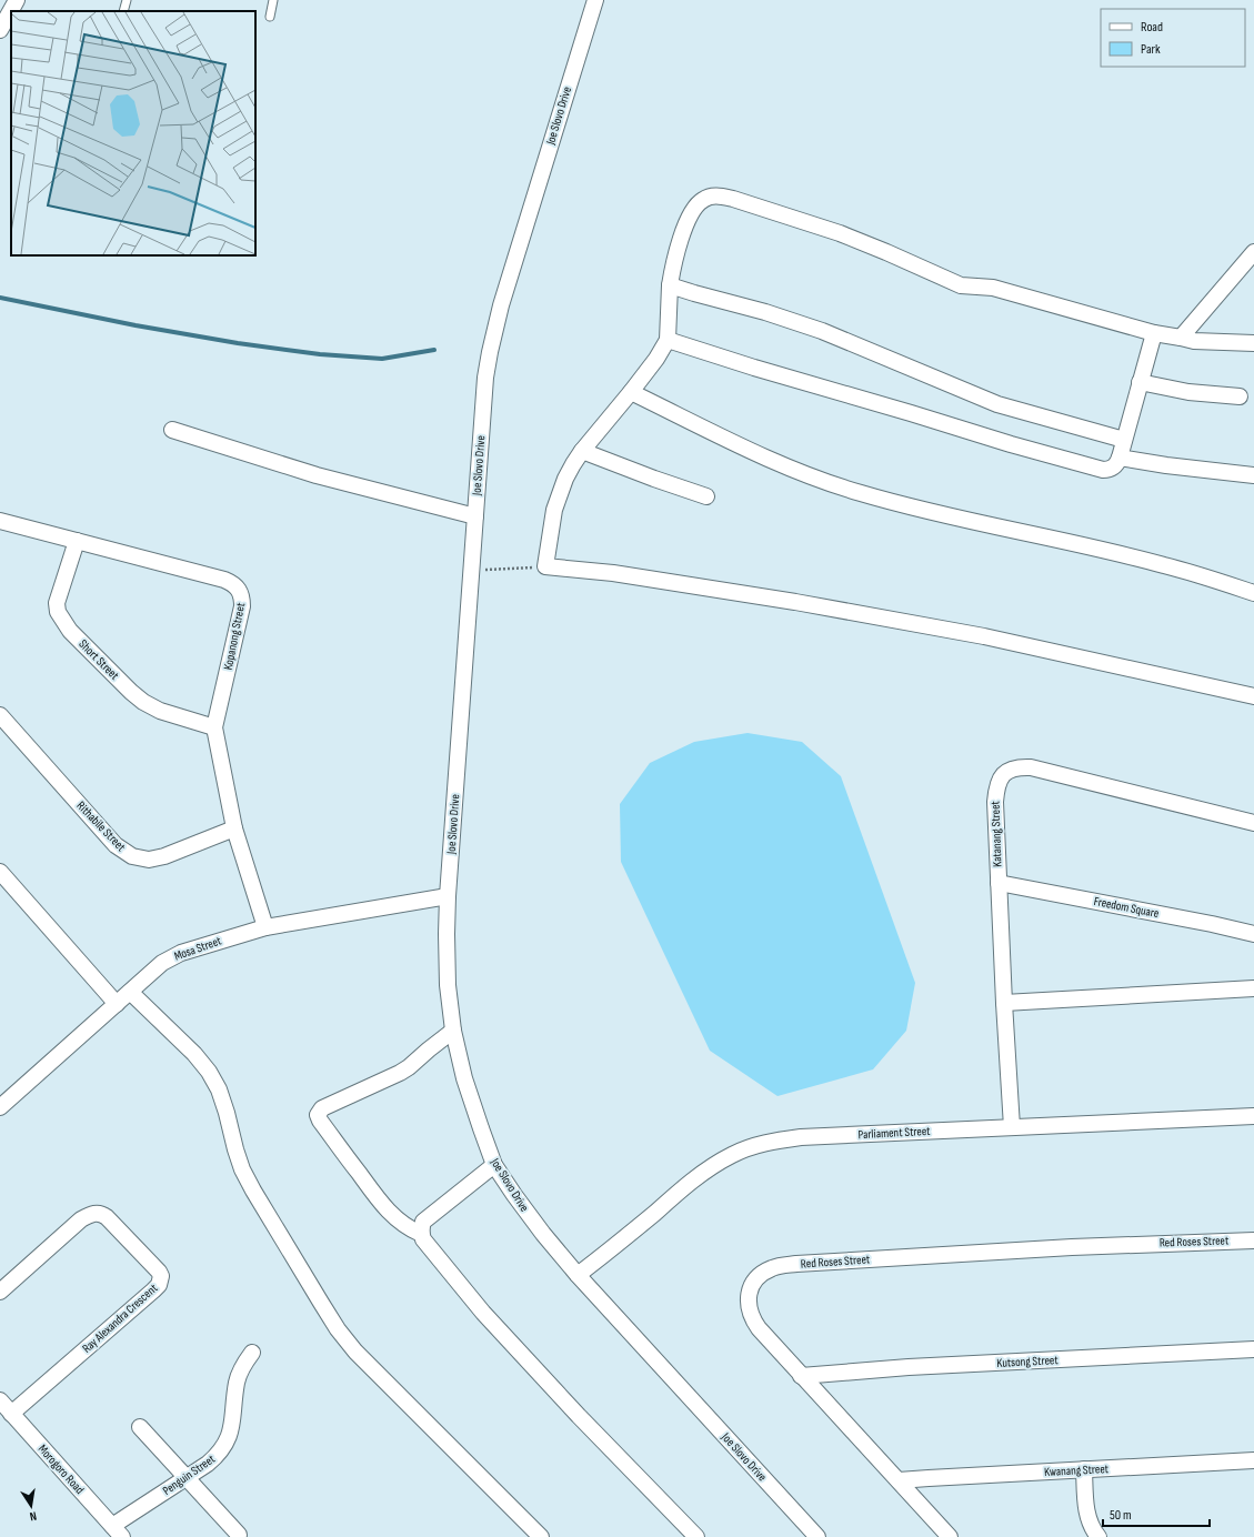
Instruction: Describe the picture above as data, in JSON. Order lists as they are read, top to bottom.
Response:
{
  "streets": {
    "street": [
      "Joe Slovo Drive",
      "Kopanong Street",
      "Short Street",
      "Rithabile Street",
      "Katanang Street",
      "Freedom Square",
      "Mosa Street",
      "Parliament Street",
      "Red Roses Street",
      "Ray Alexandra Crescent",
      "Kutsong Street",
      "Morogoro Road",
      "Kwanang Street",
      "Penguin Street"
    ]
  },
  "crossings": [
    ["Joe Slovo Drive", "Mosa Street"],
    ["Joe Slovo Drive", "Parliament Street"],
    ["Kopanong Street", "Short Street"],
    ["Kopanong Street", "Rithabile Street"],
    ["Kopanong Street", "Mosa Street"],
    ["Katanang Street", "Freedom Square"],
    ["Katanang Street", "Parliament Street"],
    ["Red Roses Street", "Kutsong Street"],
    ["Red Roses Street", "Kwanang Street"],
    ["Ray Alexandra Crescent", "Morogoro Road"],
    ["Morogoro Road", "Penguin Street"]
  ],
  "legend": ["Road", "Park"],
  "scale_bar": "50 m",
  "north": "bottom"
}
